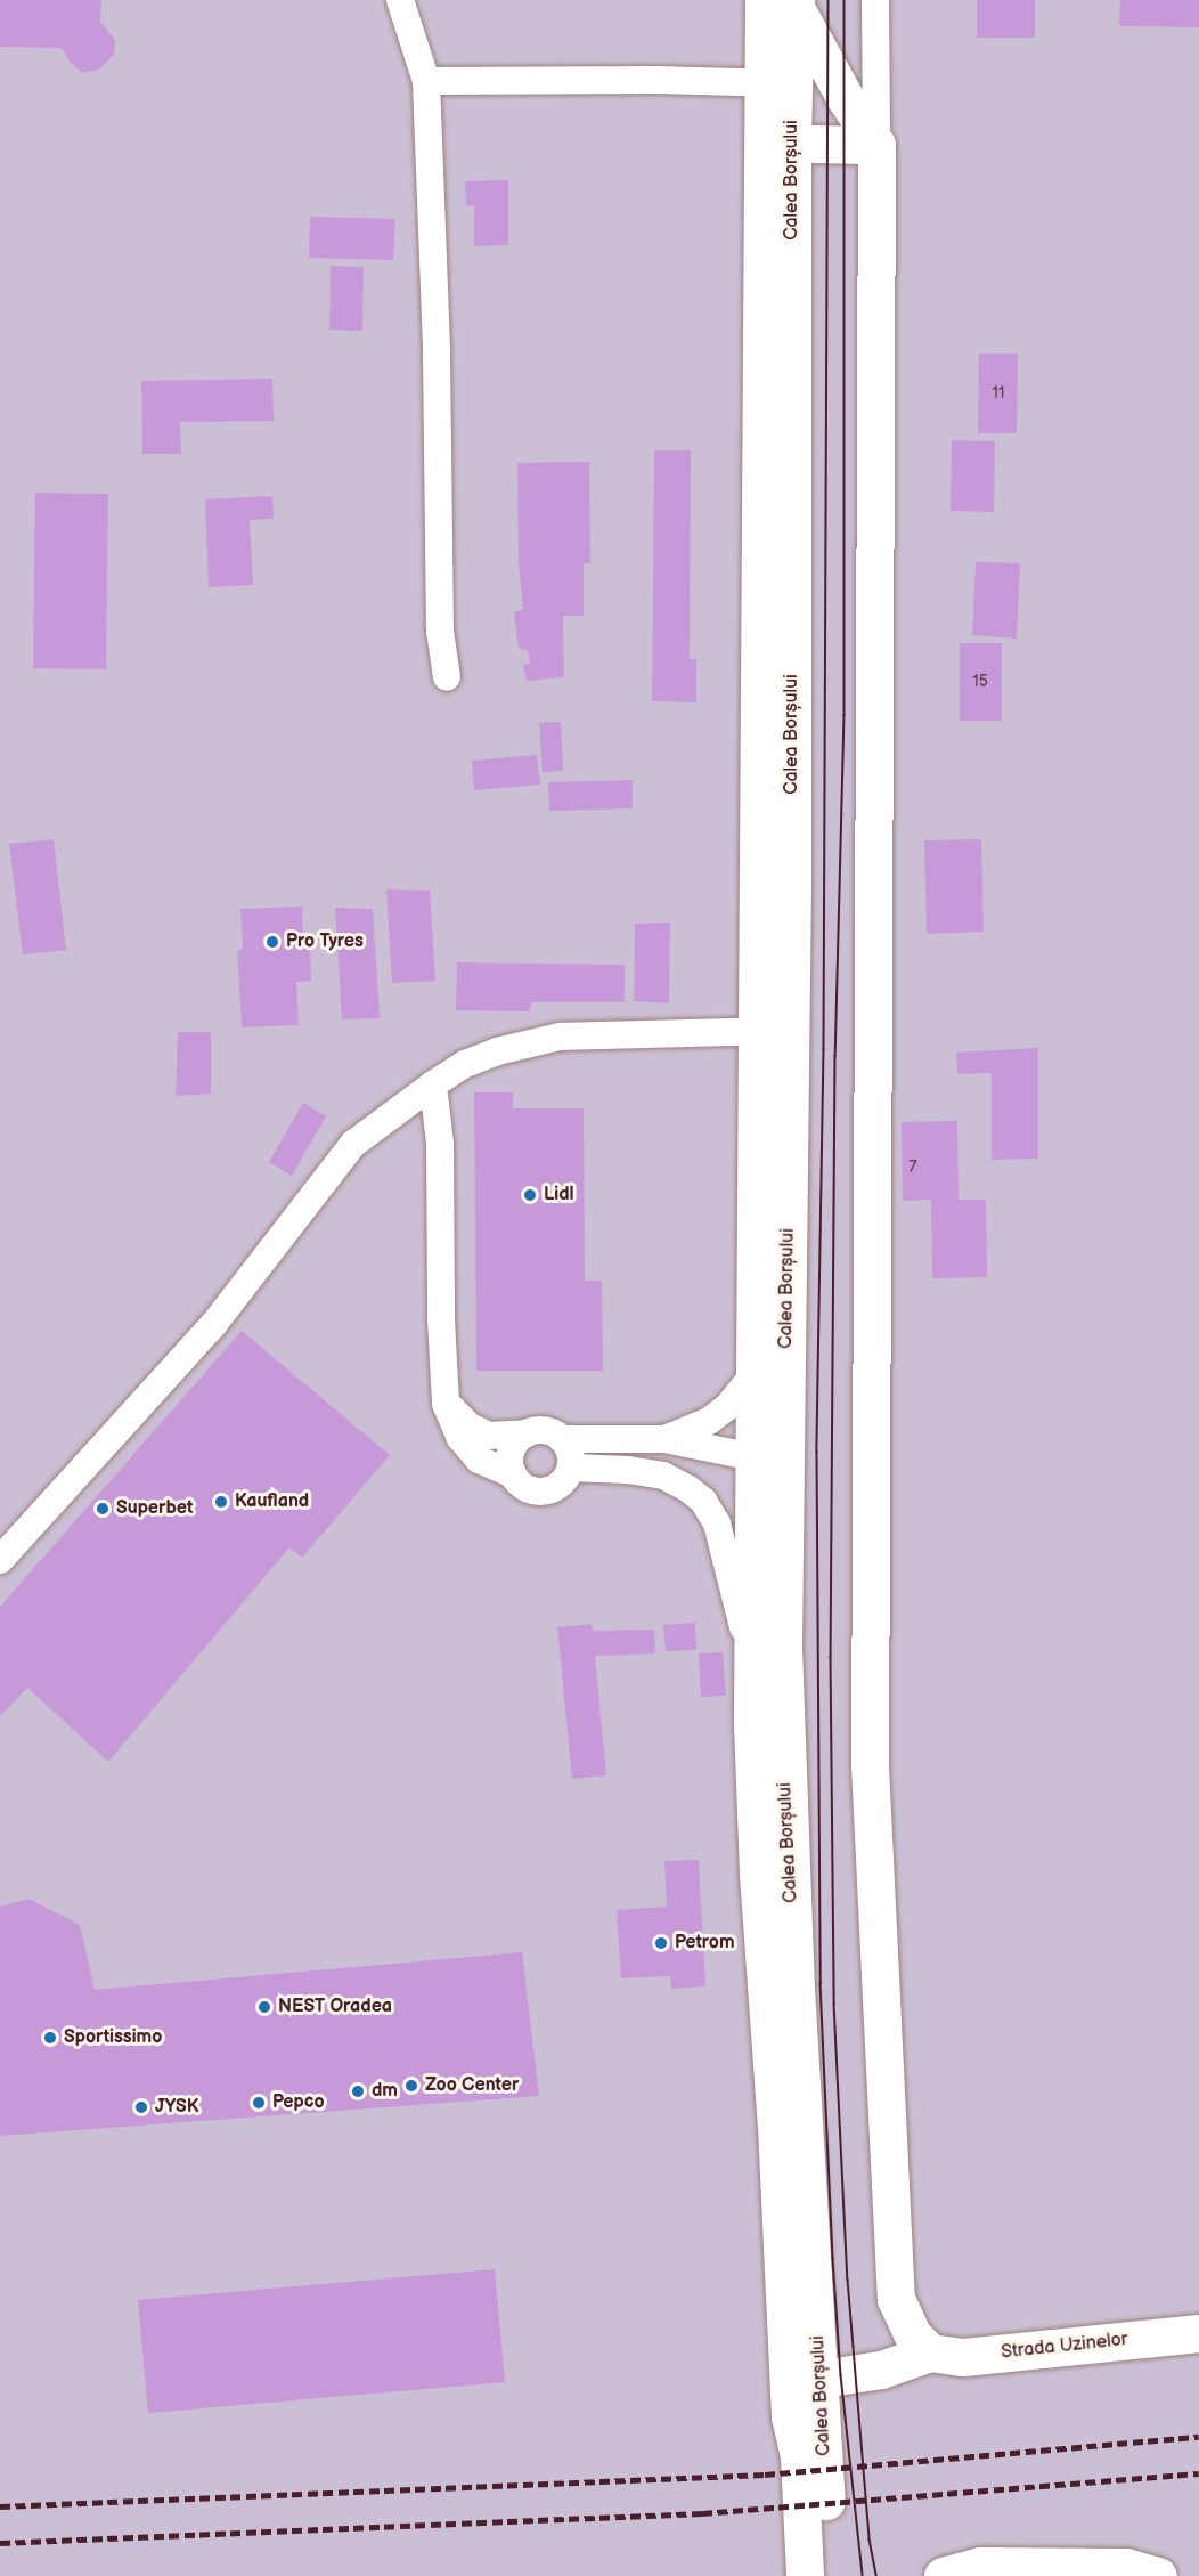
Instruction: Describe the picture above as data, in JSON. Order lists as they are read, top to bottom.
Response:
{
  "streets": {
    "main road": ["Calea Borșului", "Strada Uzinelor"]
  },
  "places": [
    "Pro Tyres",
    "Lidl",
    "Kaufland",
    "Superbet",
    "Petrom",
    "NEST Oradea",
    "Sportissimo",
    "Zoo Center",
    "dm",
    "Pepco",
    "JYSK"
  ],
  "house_numbers": ["11", "15", "7"]
}
